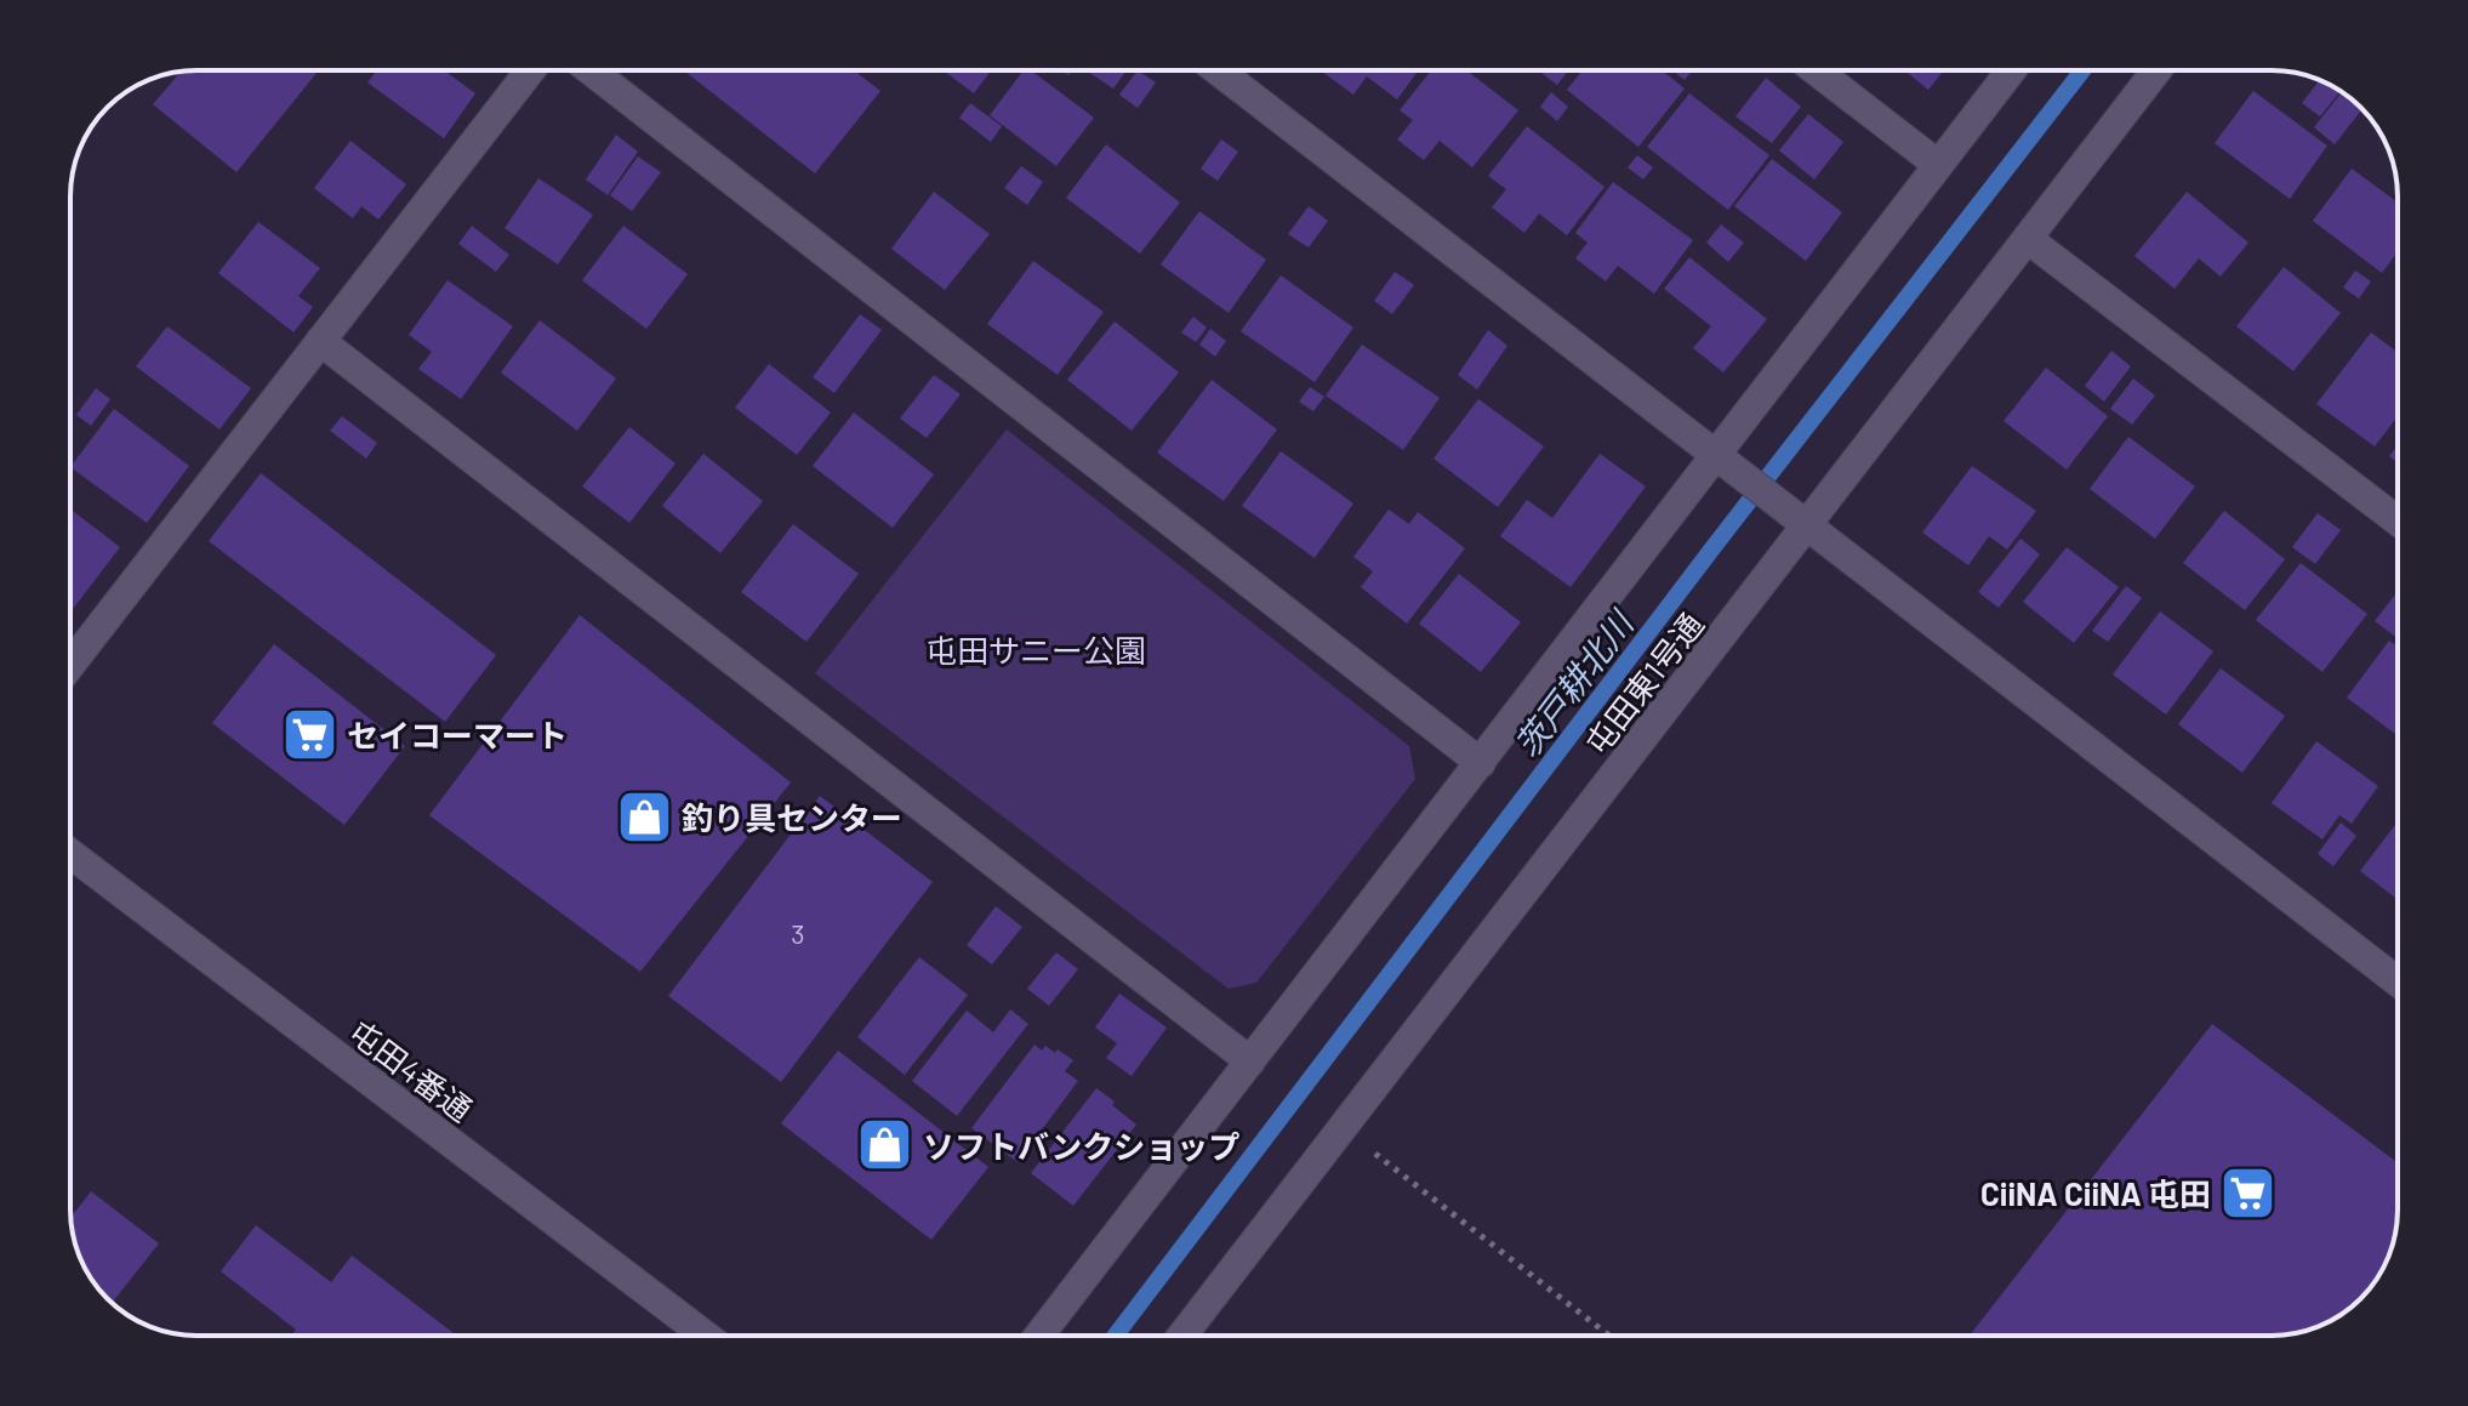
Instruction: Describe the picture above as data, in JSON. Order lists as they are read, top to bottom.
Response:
{
  "streets": {
    "street": ["屯田東1号通", "屯田4番通"]
  },
  "water": ["茨戸耕北川"],
  "parks": ["屯田サニー公園"],
  "places": {
    "supermarket": ["セイコーマート", "CiiNA CiiNA 屯田"],
    "shop": ["釣り具センター", "ソフトバンクショップ"]
  },
  "house_numbers": ["3"]
}
